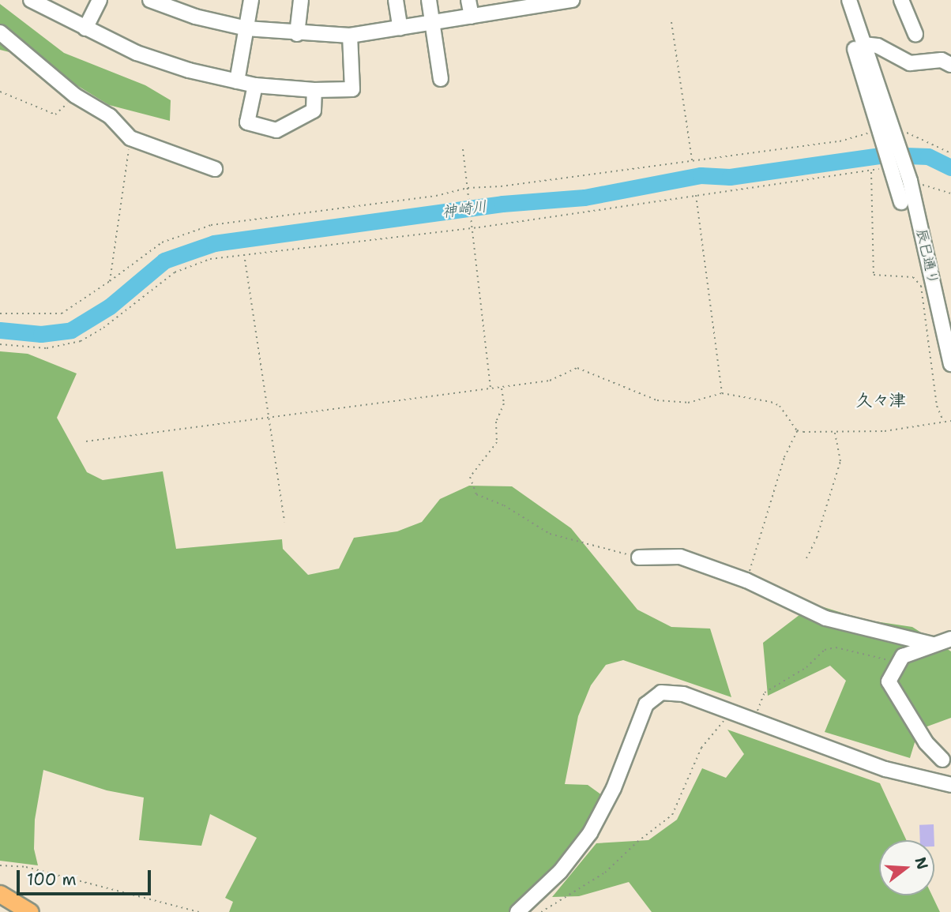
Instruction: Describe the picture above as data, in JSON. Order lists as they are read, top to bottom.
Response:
{
  "streets": {
    "street": ["辰巳通り"]
  },
  "districts": ["久々津"],
  "water": ["神崎川"],
  "scale_bar": "100 m",
  "north": "right"
}
